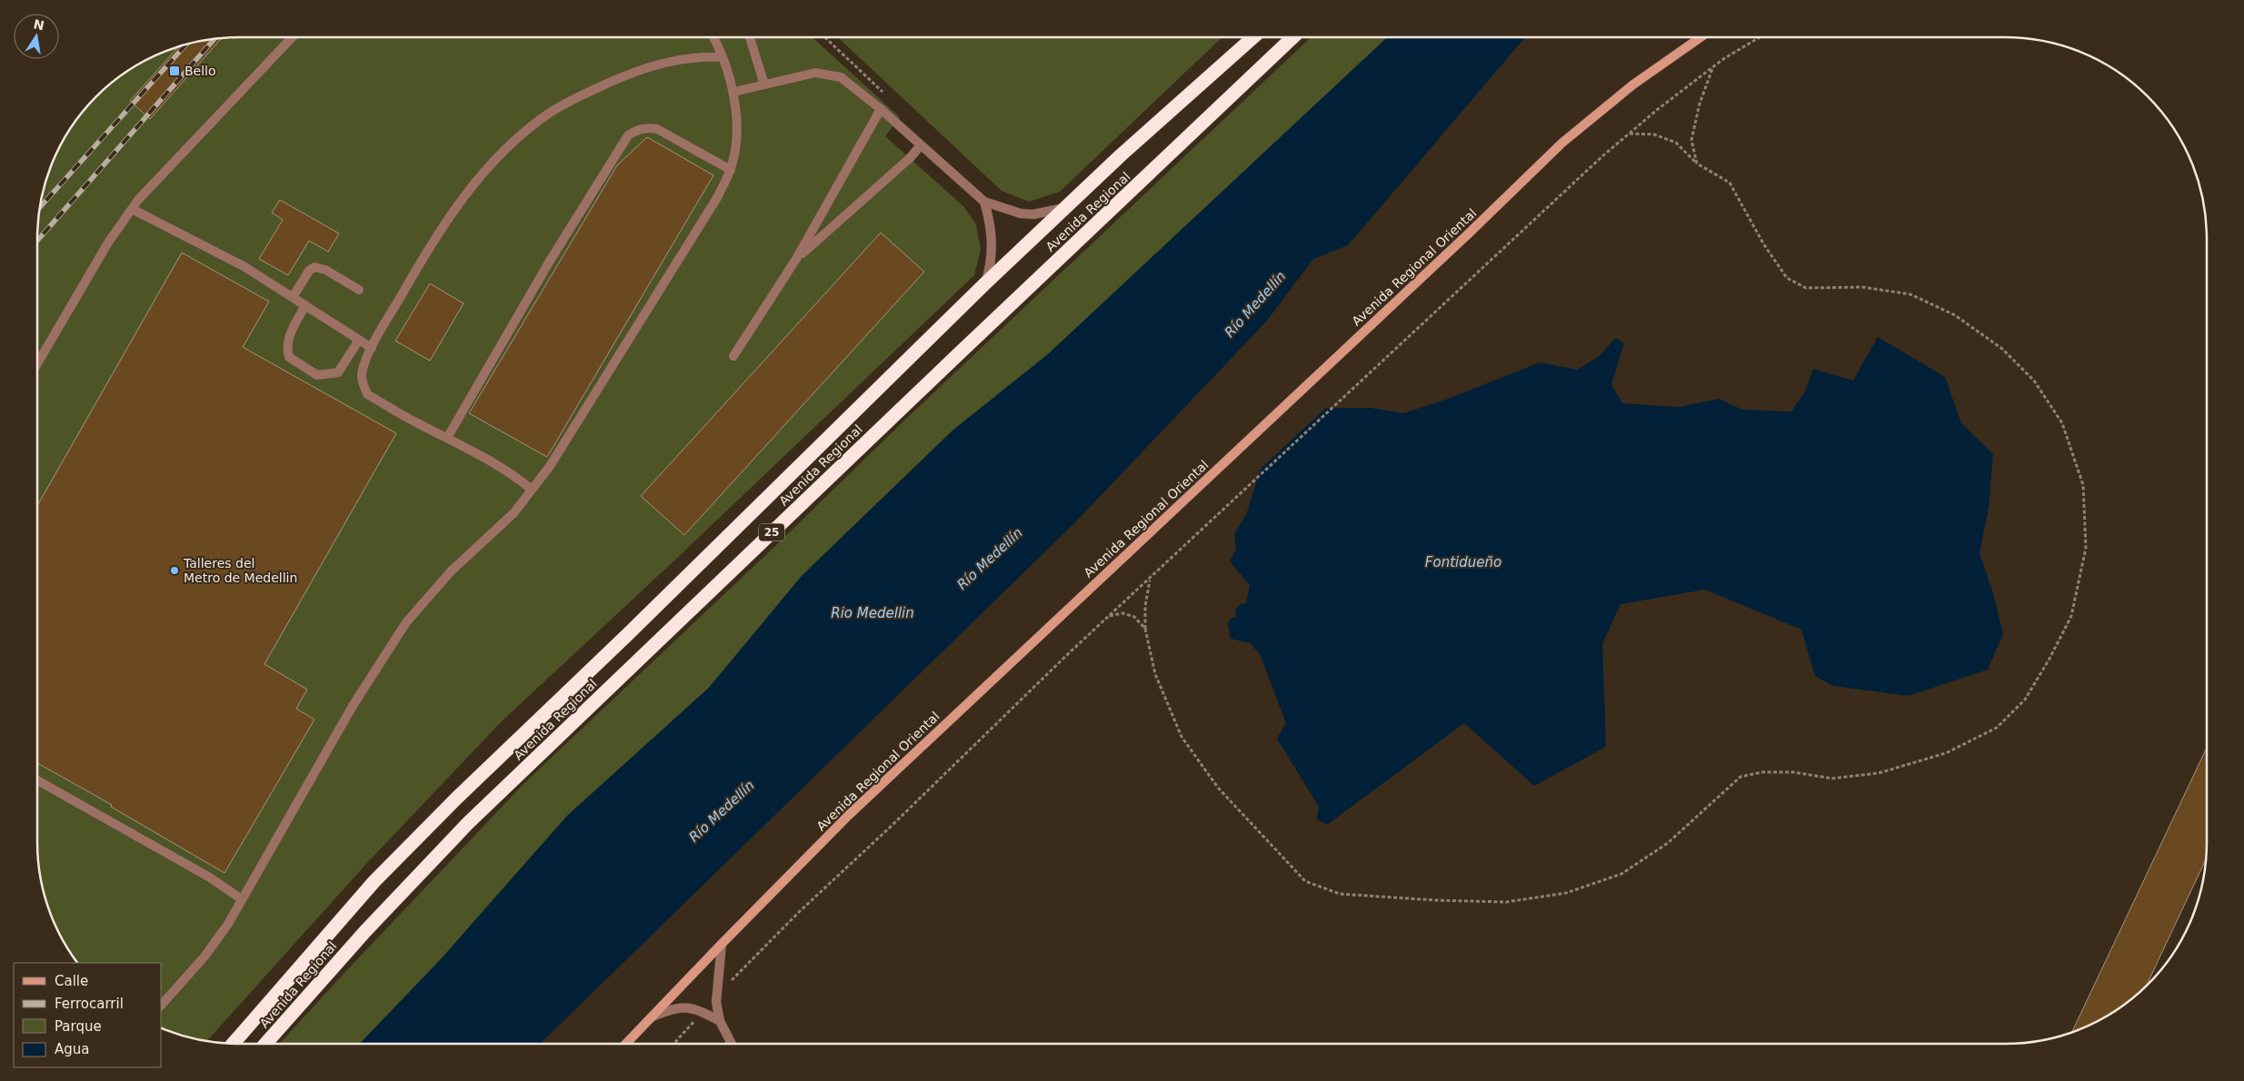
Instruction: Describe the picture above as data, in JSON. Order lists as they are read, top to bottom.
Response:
{
  "streets": {
    "highway": ["Avenida Regional", "25"],
    "main road": ["Avenida Regional Oriental"]
  },
  "water": ["Río Medellín", "Fontidueño", "Rio Medellin"],
  "places": {
    "transit": ["Bello"],
    "other": ["Talleres del Metro de Medellin"]
  },
  "legend": [
    "Calle",
    "Ferrocarril",
    "Parque",
    "Agua"
  ],
  "north": "top"
}
